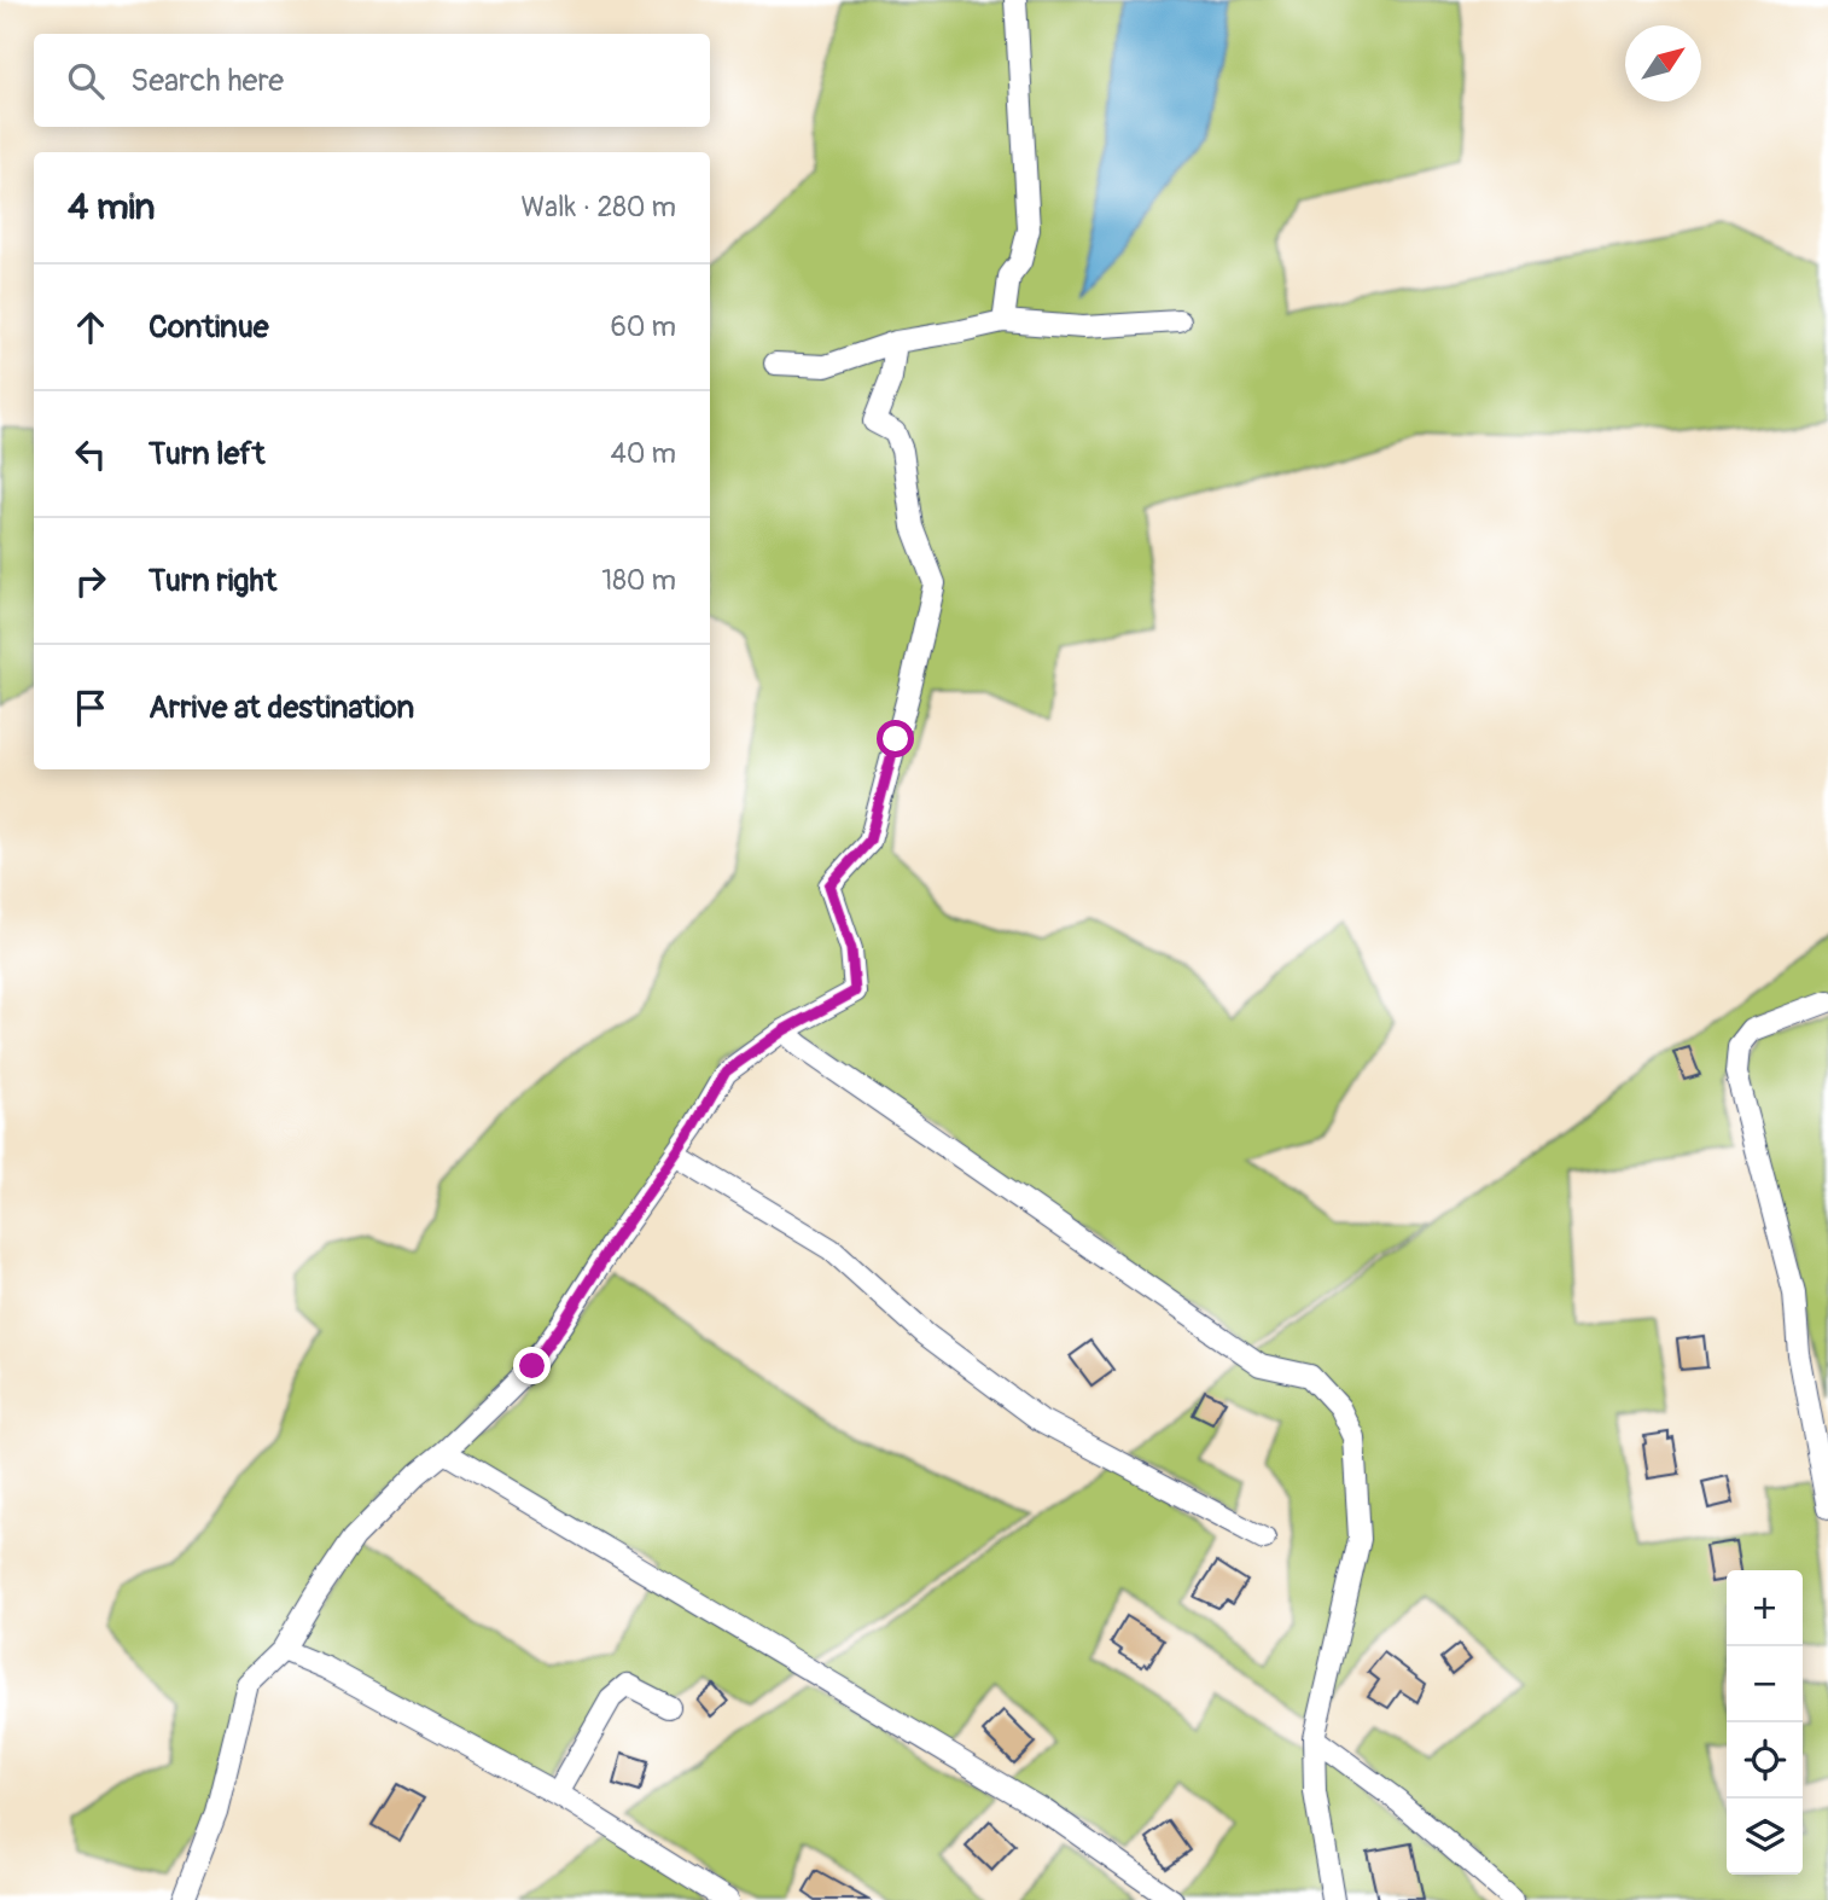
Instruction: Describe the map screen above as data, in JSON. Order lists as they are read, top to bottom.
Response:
{
  "north": "top right",
  "page": {
    "search": "Search here",
    "heading": ["4 min", "Walk · 280 m"],
    "list": [
      ["Continue", "60 m"],
      ["Turn left", "40 m"],
      ["Turn right", "180 m"],
      "Arrive at destination"
    ],
    "map_buttons": ["+", "−"]
  }
}
